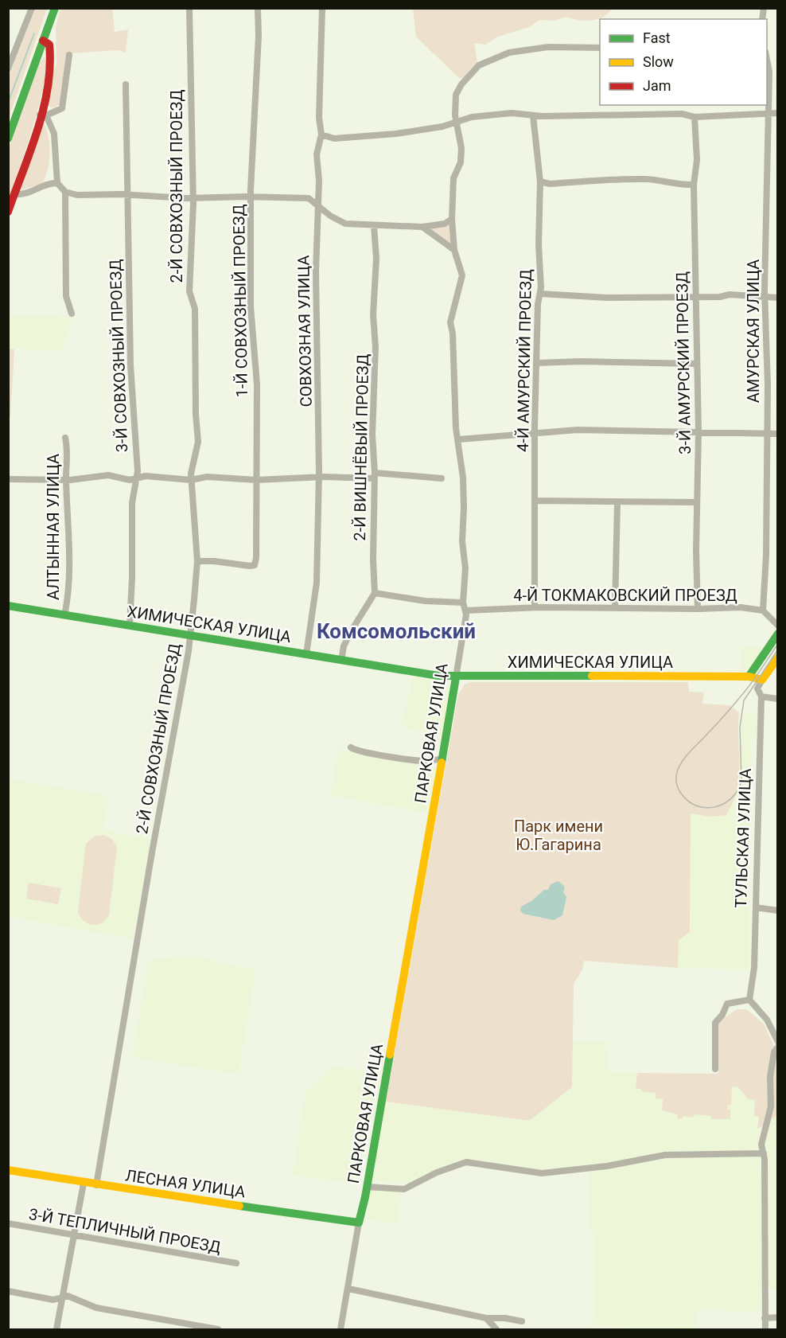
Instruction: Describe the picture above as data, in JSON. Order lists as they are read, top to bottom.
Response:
{
  "streets": {
    "street": [
      "2-Й СОВХОЗНЫЙ ПРОЕЗД",
      "1-Й СОВХОЗНЫЙ ПРОЕЗД",
      "СОВХОЗНАЯ УЛИЦА",
      "АМУРСКАЯ УЛИЦА",
      "3-Й СОВХОЗНЫЙ ПРОЕЗД",
      "4-Й АМУРСКИЙ ПРОЕЗД",
      "3-Й АМУРСКИЙ ПРОЕЗД",
      "2-Й ВИШНЁВЫЙ ПРОЕЗД",
      "АЛТЫННАЯ УЛИЦА",
      "4-Й ТОКМАКОВСКИЙ ПРОЕЗД",
      "ХИМИЧЕСКАЯ УЛИЦА",
      "ПАРКОВАЯ УЛИЦА",
      "ТУЛЬСКАЯ УЛИЦА",
      "ЛЕСНАЯ УЛИЦА",
      "3-Й ТЕПЛИЧНЫЙ ПРОЕЗД"
    ]
  },
  "crossings": [
    ["2-Й СОВХОЗНЫЙ ПРОЕЗД", "1-Й СОВХОЗНЫЙ ПРОЕЗД"],
    ["2-Й СОВХОЗНЫЙ ПРОЕЗД", "ХИМИЧЕСКАЯ УЛИЦА"],
    ["2-Й СОВХОЗНЫЙ ПРОЕЗД", "ЛЕСНАЯ УЛИЦА"],
    ["СОВХОЗНАЯ УЛИЦА", "ХИМИЧЕСКАЯ УЛИЦА"],
    ["АМУРСКАЯ УЛИЦА", "4-Й ТОКМАКОВСКИЙ ПРОЕЗД"],
    ["3-Й СОВХОЗНЫЙ ПРОЕЗД", "ХИМИЧЕСКАЯ УЛИЦА"],
    ["4-Й АМУРСКИЙ ПРОЕЗД", "4-Й ТОКМАКОВСКИЙ ПРОЕЗД"],
    ["3-Й АМУРСКИЙ ПРОЕЗД", "4-Й ТОКМАКОВСКИЙ ПРОЕЗД"],
    ["АЛТЫННАЯ УЛИЦА", "ХИМИЧЕСКАЯ УЛИЦА"],
    ["4-Й ТОКМАКОВСКИЙ ПРОЕЗД", "ПАРКОВАЯ УЛИЦА"],
    ["ХИМИЧЕСКАЯ УЛИЦА", "ПАРКОВАЯ УЛИЦА"],
    ["ПАРКОВАЯ УЛИЦА", "ЛЕСНАЯ УЛИЦА"]
  ],
  "districts": ["Комсомольский"],
  "parks": ["Парк имени Ю.Гагарина"],
  "legend": ["Fast", "Slow", "Jam"]
}
